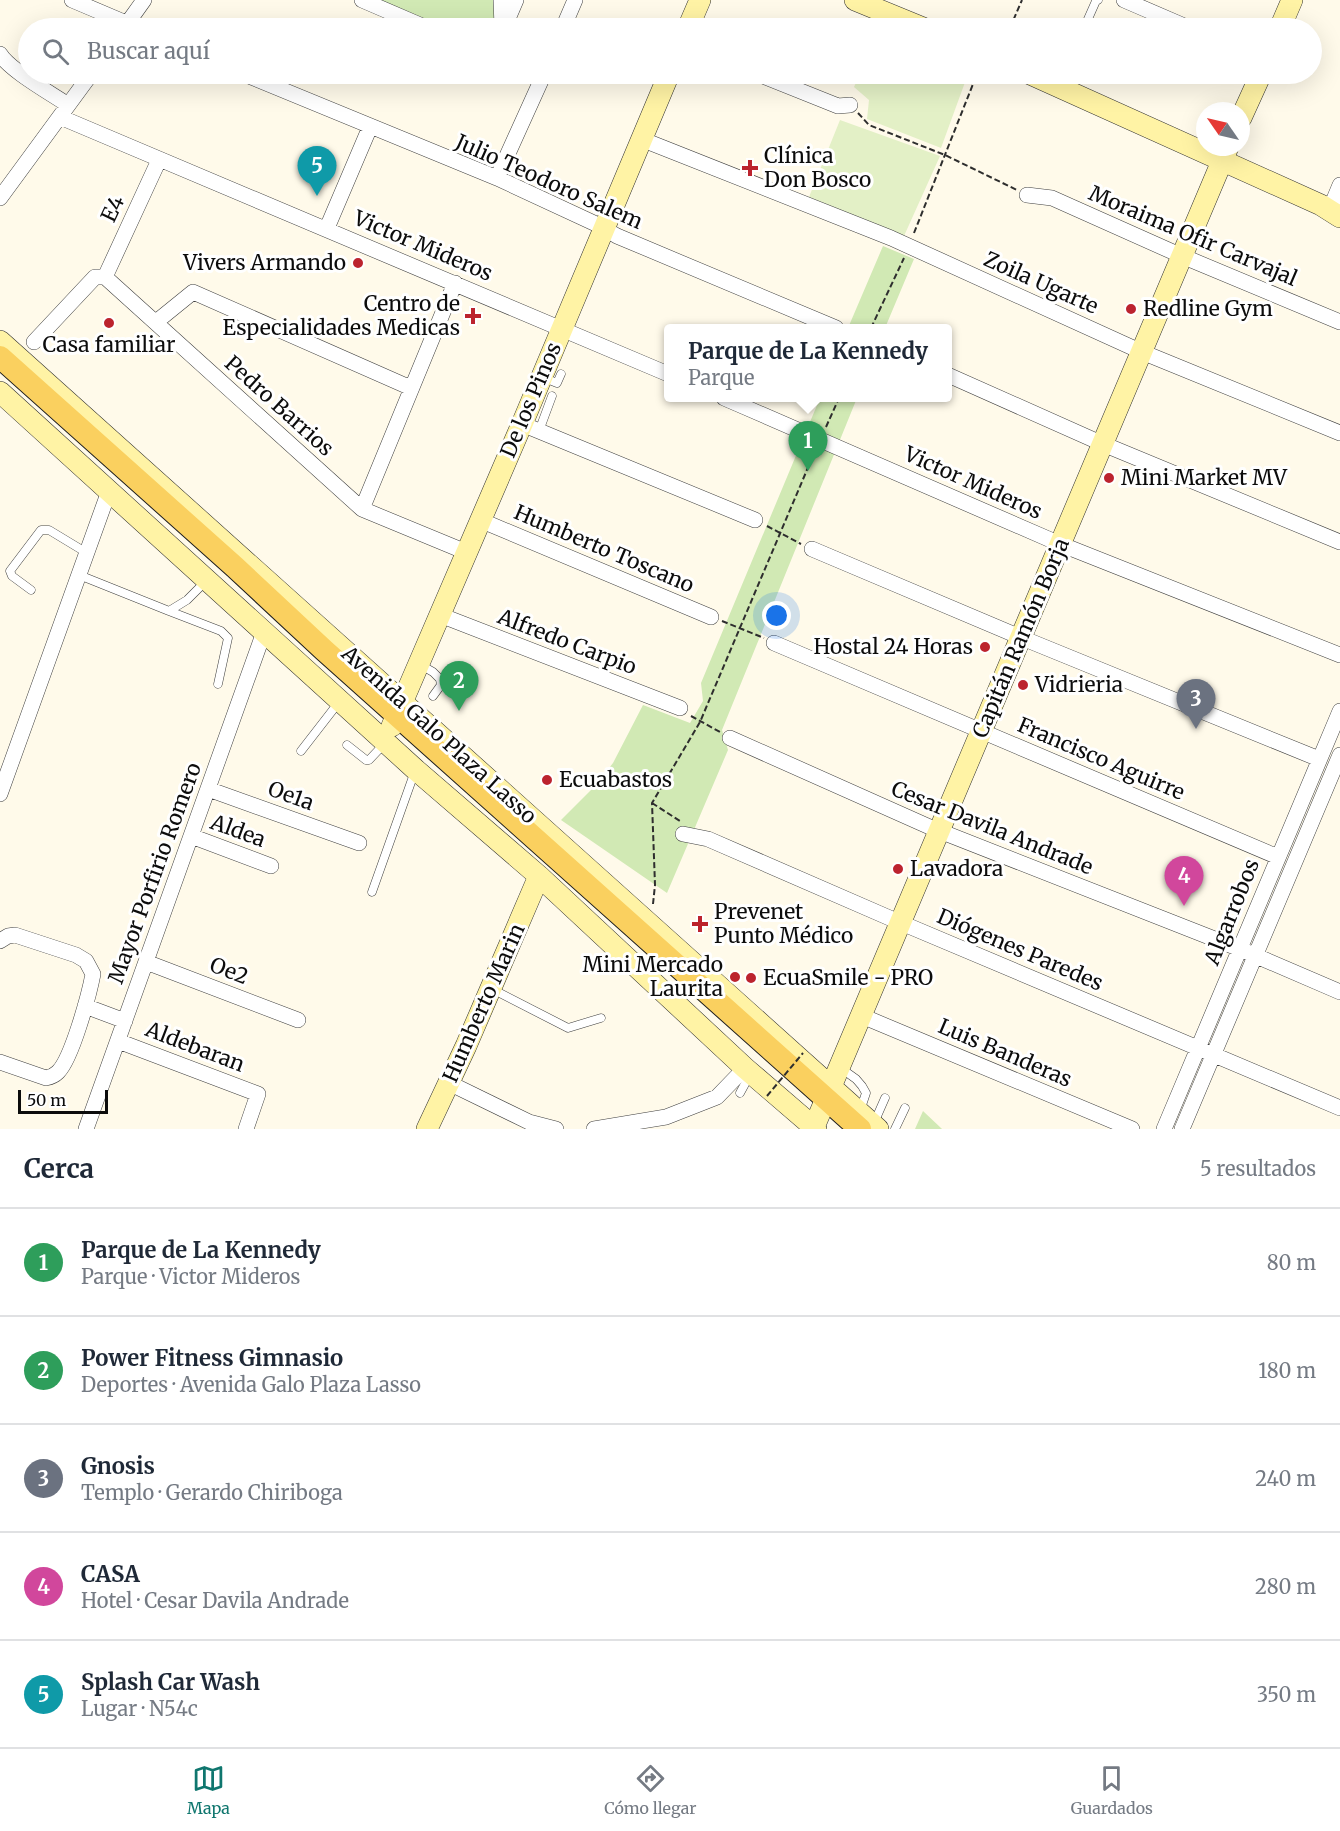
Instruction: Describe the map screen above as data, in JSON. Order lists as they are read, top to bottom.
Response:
{
  "streets": {
    "main road": ["Avenida Galo Plaza Lasso"],
    "street": [
      "Julio Teodoro Salem",
      "E4",
      "Moraima Ofir Carvajal",
      "Victor Mideros",
      "Zoila Ugarte",
      "De los Pinos",
      "Pedro Barrios",
      "Humberto Toscano",
      "Capitán Ramón Borja",
      "Alfredo Carpio",
      "Francisco Aguirre",
      "Oe1a",
      "Cesar Davila Andrade",
      "Aldea",
      "Mayor Porfirio Romero",
      "Algarrobos",
      "Diógenes Paredes",
      "Oe2",
      "Humberto Marin",
      "Aldebaran",
      "Luis Banderas"
    ]
  },
  "crossings": [
    ["Julio Teodoro Salem", "De los Pinos"],
    ["E4", "Victor Mideros"],
    ["E4", "Pedro Barrios"],
    ["Moraima Ofir Carvajal", "Capitán Ramón Borja"],
    ["Victor Mideros", "De los Pinos"],
    ["Victor Mideros", "Capitán Ramón Borja"],
    ["Zoila Ugarte", "De los Pinos"],
    ["Zoila Ugarte", "Capitán Ramón Borja"],
    ["De los Pinos", "Pedro Barrios"],
    ["De los Pinos", "Humberto Toscano"],
    ["De los Pinos", "Alfredo Carpio"],
    ["De los Pinos", "Avenida Galo Plaza Lasso"],
    ["Capitán Ramón Borja", "Avenida Galo Plaza Lasso"],
    ["Capitán Ramón Borja", "Francisco Aguirre"],
    ["Capitán Ramón Borja", "Cesar Davila Andrade"],
    ["Capitán Ramón Borja", "Diógenes Paredes"],
    ["Capitán Ramón Borja", "Luis Banderas"],
    ["Avenida Galo Plaza Lasso", "Mayor Porfirio Romero"],
    ["Avenida Galo Plaza Lasso", "Humberto Marin"],
    ["Francisco Aguirre", "Algarrobos"],
    ["Oe1a", "Mayor Porfirio Romero"],
    ["Cesar Davila Andrade", "Algarrobos"],
    ["Aldea", "Mayor Porfirio Romero"],
    ["Mayor Porfirio Romero", "Oe2"],
    ["Mayor Porfirio Romero", "Aldebaran"],
    ["Algarrobos", "Diógenes Paredes"]
  ],
  "places": {
    "health": ["Clínica Don Bosco", "Centro de Especialidades Medicas", "Prevenet Punto Médico"],
    "other": [
      "Vivers Armando",
      "Redline Gym",
      "Casa familiar",
      "Mini Market MV",
      "Hostal 24 Horas",
      "Vidrieria",
      "Ecuabastos",
      "Lavadora",
      "Mini Mercado Laurita",
      "EcuaSmile - PRO"
    ]
  },
  "scale_bar": "50 m",
  "north": "top left",
  "page": {
    "search": "Buscar aquí",
    "pins": [
      "5",
      "1",
      "2",
      "3",
      "4"
    ],
    "popup": ["Parque de La Kennedy", "Parque"],
    "scale": "50 m",
    "heading": ["Cerca", "5 resultados"],
    "list": [
      {
        "mark": "1",
        "name": "Parque de La Kennedy",
        "note": "Parque · Victor Mideros",
        "value": "80 m"
      },
      {
        "mark": "2",
        "name": "Power Fitness Gimnasio",
        "note": "Deportes · Avenida Galo Plaza Lasso",
        "value": "180 m"
      },
      {
        "mark": "3",
        "name": "Gnosis",
        "note": "Templo · Gerardo Chiriboga",
        "value": "240 m"
      },
      {
        "mark": "4",
        "name": "CASA",
        "note": "Hotel · Cesar Davila Andrade",
        "value": "280 m"
      },
      {
        "mark": "5",
        "name": "Splash Car Wash",
        "note": "Lugar · N54c",
        "value": "350 m"
      }
    ],
    "nav": ["Mapa", "Cómo llegar", "Guardados"]
  }
}
